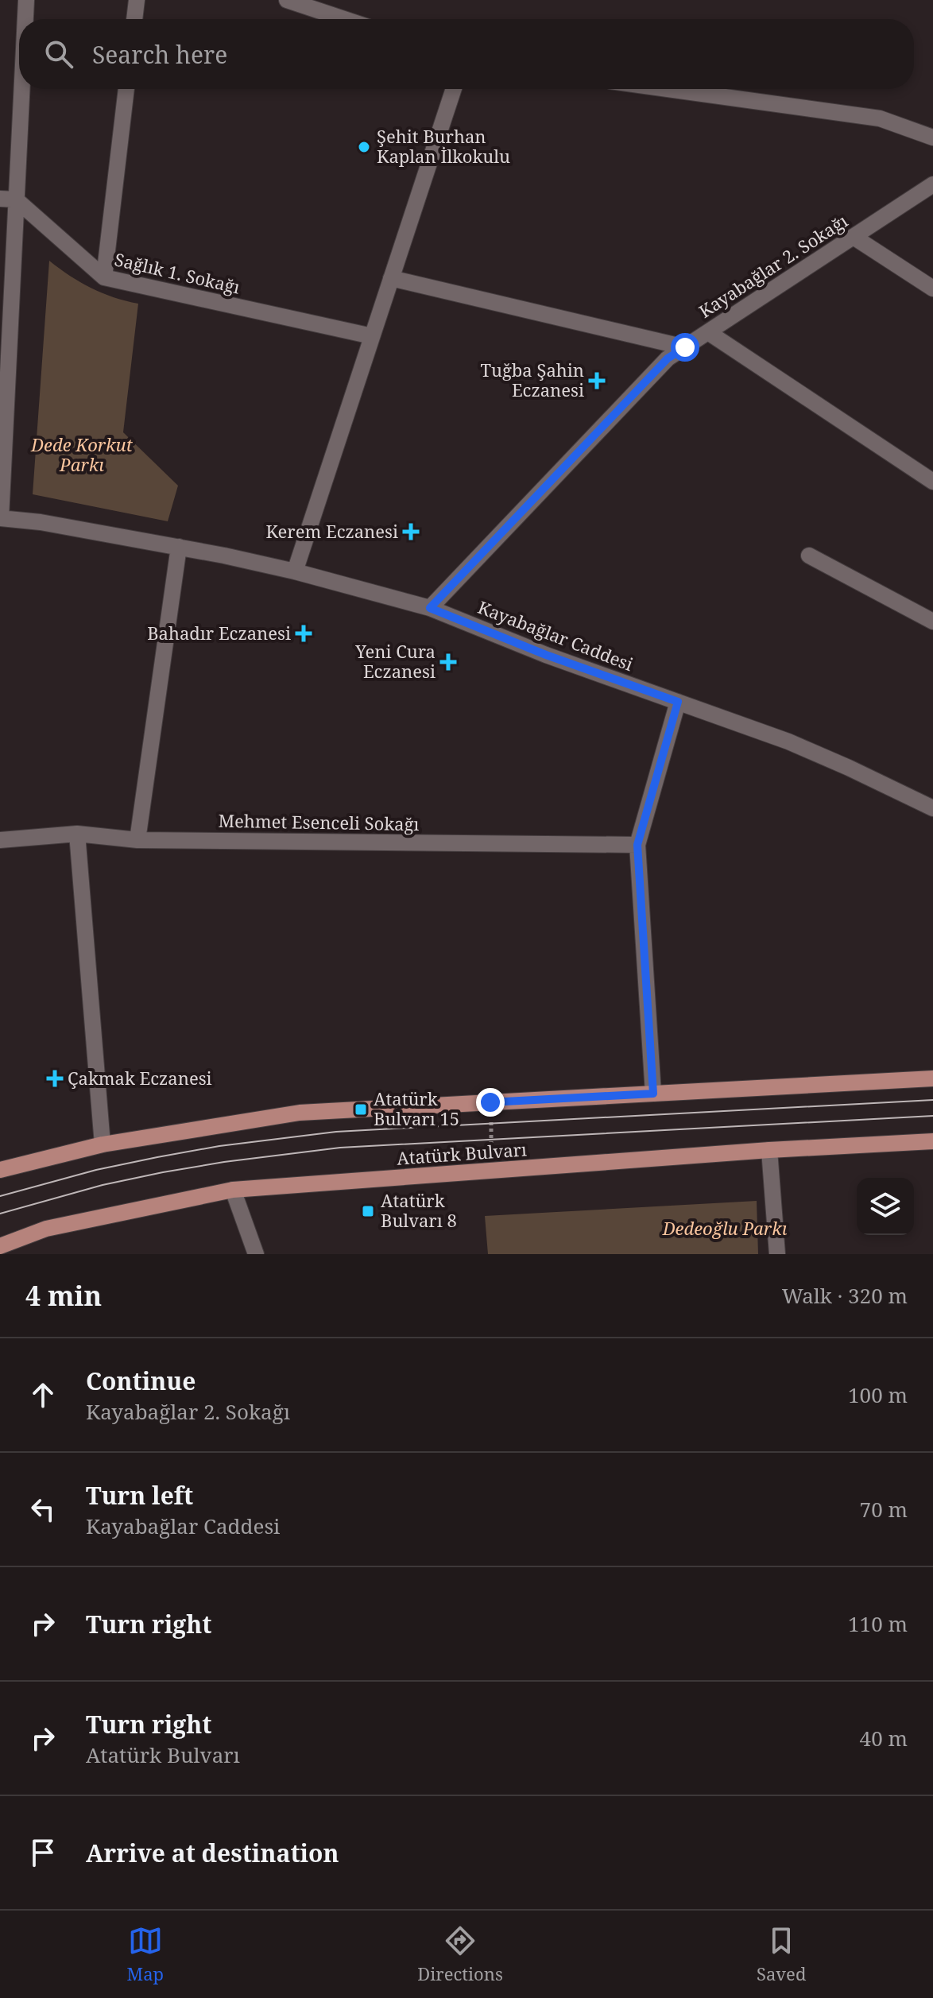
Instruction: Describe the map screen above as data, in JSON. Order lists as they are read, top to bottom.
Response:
{
  "streets": {
    "main road": ["Atatürk Bulvarı"],
    "street": [
      "Kayabağlar 2. Sokağı",
      "Sağlık 1. Sokağı",
      "Kayabağlar Caddesi",
      "Mehmet Esenceli Sokağı"
    ]
  },
  "crossings": [
    ["Kayabağlar 2. Sokağı", "Kayabağlar Caddesi"]
  ],
  "parks": ["Dede Korkut Parkı", "Dedeoğlu Parkı"],
  "places": {
    "other": ["Şehit Burhan Kaplan İlkokulu"],
    "health": [
      "Tuğba Şahin Eczanesi",
      "Kerem Eczanesi",
      "Bahadır Eczanesi",
      "Yeni Cura Eczanesi",
      "Çakmak Eczanesi"
    ],
    "transit": ["Atatürk Bulvarı 15", "Atatürk Bulvarı 8"]
  },
  "page": {
    "search": "Search here",
    "heading": ["4 min", "Walk · 320 m"],
    "list": [
      ["Continue", "Kayabağlar 2. Sokağı", "100 m"],
      ["Turn left", "Kayabağlar Caddesi", "70 m"],
      ["Turn right", "110 m"],
      ["Turn right", "Atatürk Bulvarı", "40 m"],
      "Arrive at destination"
    ],
    "nav": ["Map", "Directions", "Saved"]
  }
}
